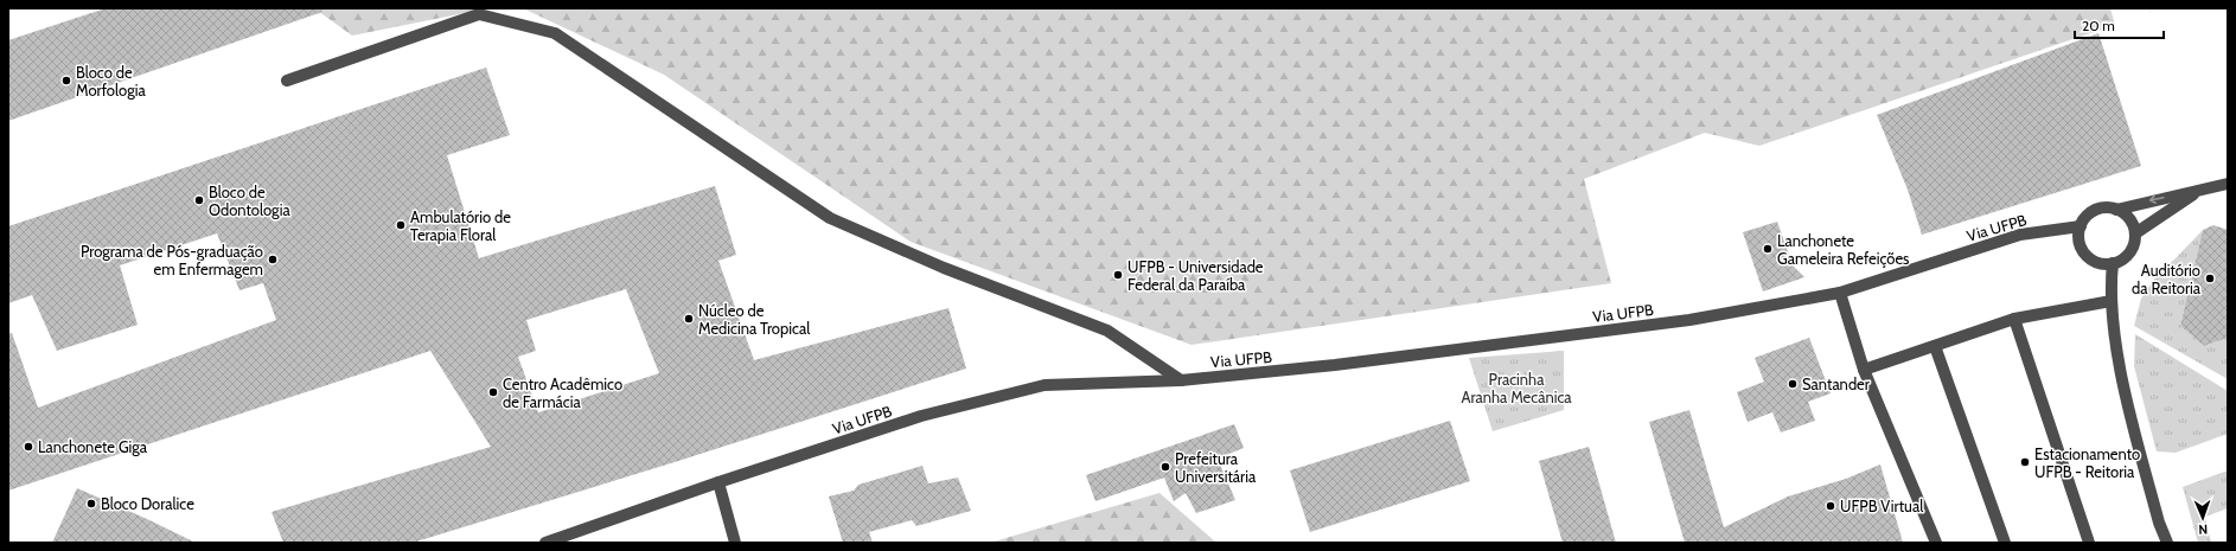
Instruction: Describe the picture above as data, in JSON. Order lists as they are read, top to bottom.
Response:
{
  "streets": {
    "lane": ["Via UFPB"]
  },
  "parks": ["Pracinha Aranha Mecânica"],
  "places": [
    "Bloco de Morfologia",
    "Bloco de Odontologia",
    "Ambulatório de Terapia Floral",
    "Lanchonete Gameleira Refeições",
    "Programa de Pós-graduação em Enfermagem",
    "UFPB - Universidade Federal da Paraíba",
    "Auditório da Reitoria",
    "Núcleo de Medicina Tropical",
    "Santander",
    "Centro Acadêmico de Farmácia",
    "Lanchonete Giga",
    "Estacionamento UFPB - Reitoria",
    "Prefeitura Universitária",
    "Bloco Doralice",
    "UFPB Virtual"
  ],
  "scale_bar": "20 m",
  "north": "bottom"
}
